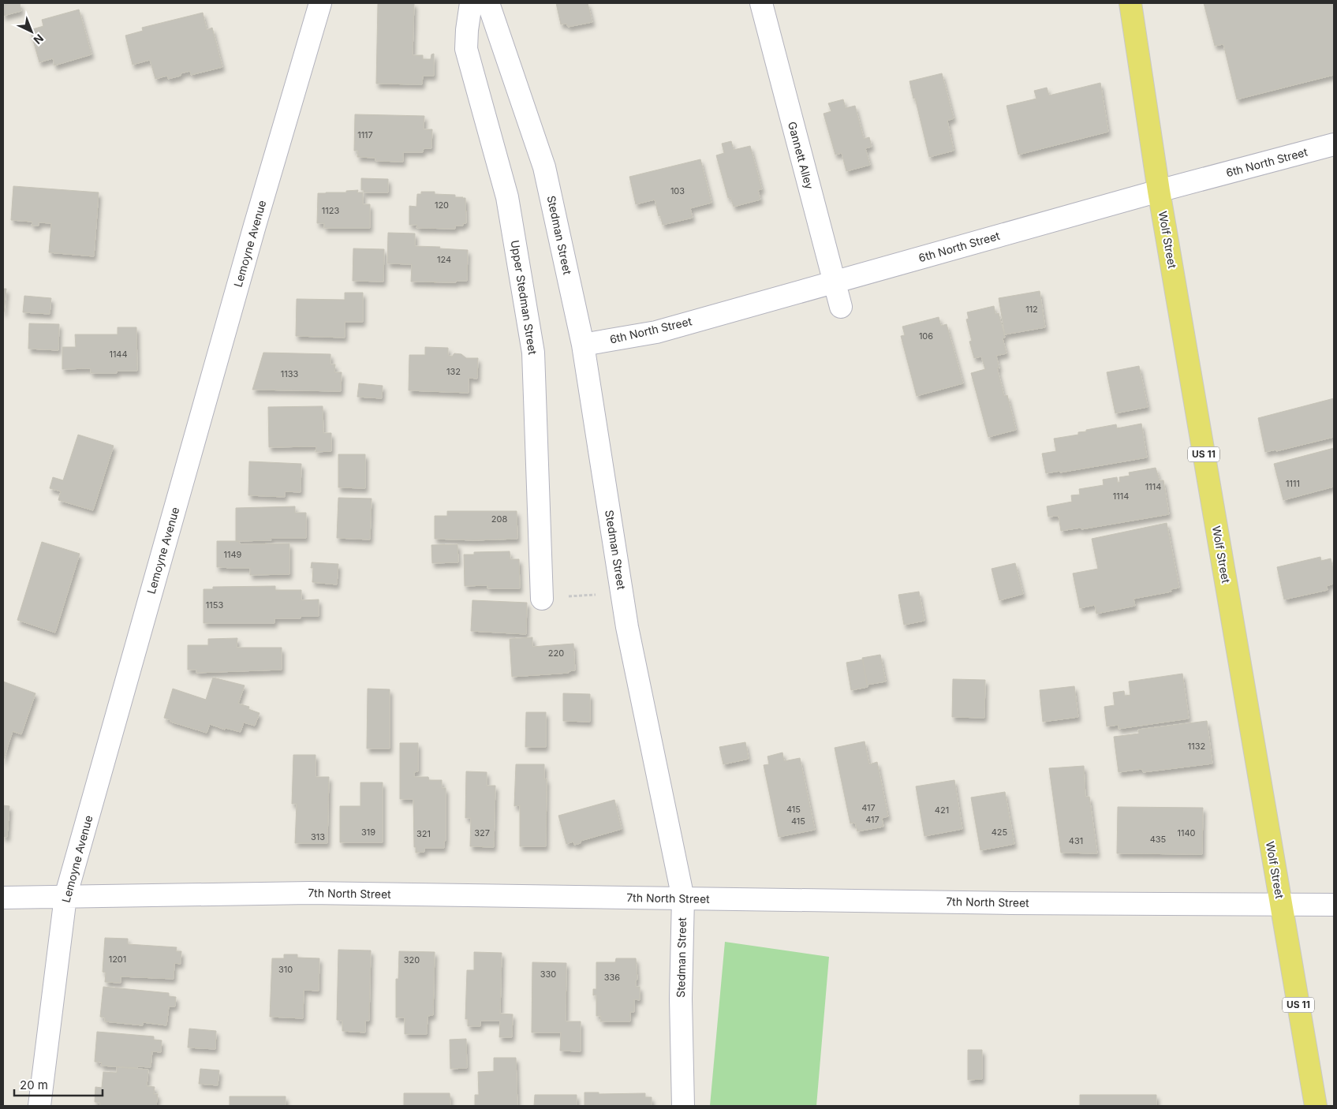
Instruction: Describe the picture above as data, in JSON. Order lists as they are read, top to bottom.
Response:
{
  "streets": {
    "main road": ["Wolf Street", "US 11"],
    "street": [
      "Gannett Alley",
      "6th North Street",
      "Stedman Street",
      "Lemoyne Avenue",
      "Upper Stedman Street",
      "7th North Street"
    ]
  },
  "crossings": [
    ["Gannett Alley", "6th North Street"],
    ["6th North Street", "Stedman Street"],
    ["6th North Street", "Wolf Street"],
    ["Stedman Street", "7th North Street"],
    ["Wolf Street", "7th North Street"],
    ["Lemoyne Avenue", "7th North Street"]
  ],
  "house_numbers": [
    "1117",
    "103",
    "120",
    "1123",
    "124",
    "112",
    "106",
    "1144",
    "132",
    "1133",
    "1111",
    "1114",
    "1114",
    "208",
    "1149",
    "1153",
    "220",
    "1132",
    "417",
    "415",
    "421",
    "417",
    "415",
    "319",
    "425",
    "327",
    "1140",
    "321",
    "313",
    "435",
    "431",
    "1201",
    "320",
    "310",
    "330",
    "336"
  ],
  "scale_bar": "20 m",
  "north": "bottom right"
}
